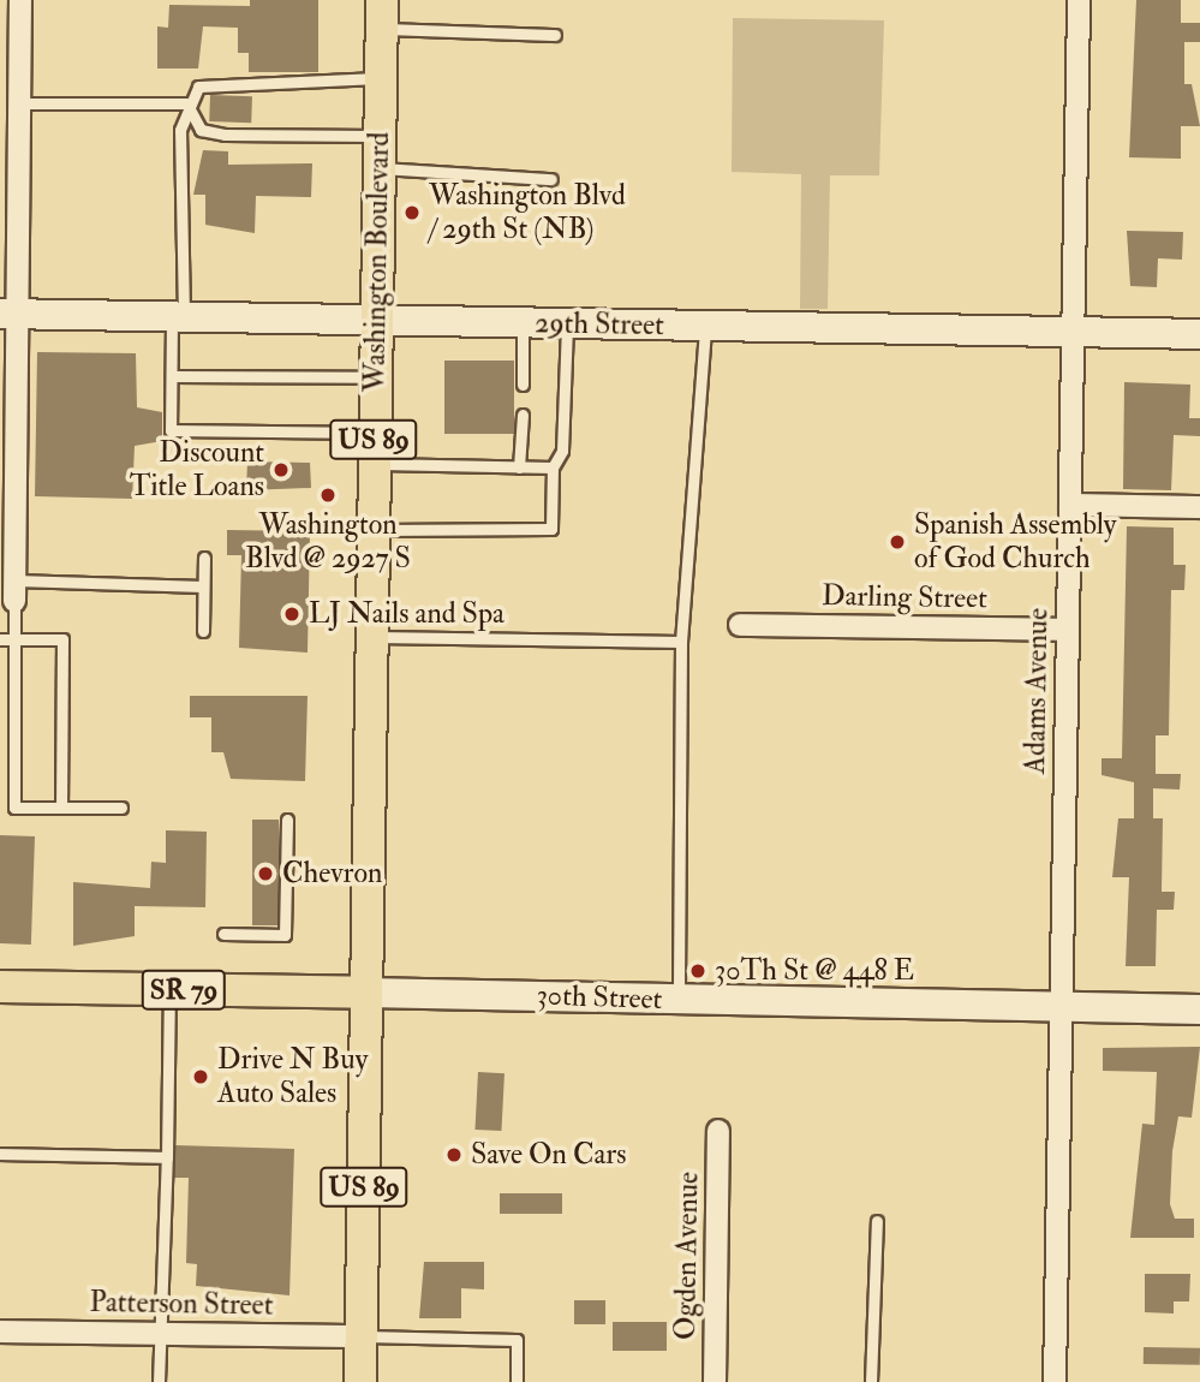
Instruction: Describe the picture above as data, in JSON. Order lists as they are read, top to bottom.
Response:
{
  "streets": {
    "main road": [
      "Washington Boulevard",
      "US 89",
      "SR 79",
      "30th Street"
    ],
    "street": [
      "29th Street",
      "Darling Street",
      "Adams Avenue",
      "Ogden Avenue",
      "Patterson Street"
    ]
  },
  "crossings": [
    ["Washington Boulevard", "29th Street"],
    ["Washington Boulevard", "30th Street"],
    ["Washington Boulevard", "Patterson Street"],
    ["29th Street", "Adams Avenue"],
    ["Darling Street", "Adams Avenue"],
    ["Adams Avenue", "30th Street"]
  ],
  "places": [
    "Washington Blvd / 29th St (NB)",
    "Discount Title Loans",
    "Washington Blvd @ 2927 S",
    "Spanish Assembly of God Church",
    "LJ Nails and Spa",
    "Chevron",
    "30Th St @ 448 E",
    "Drive N Buy Auto Sales",
    "Save On Cars"
  ]
}
